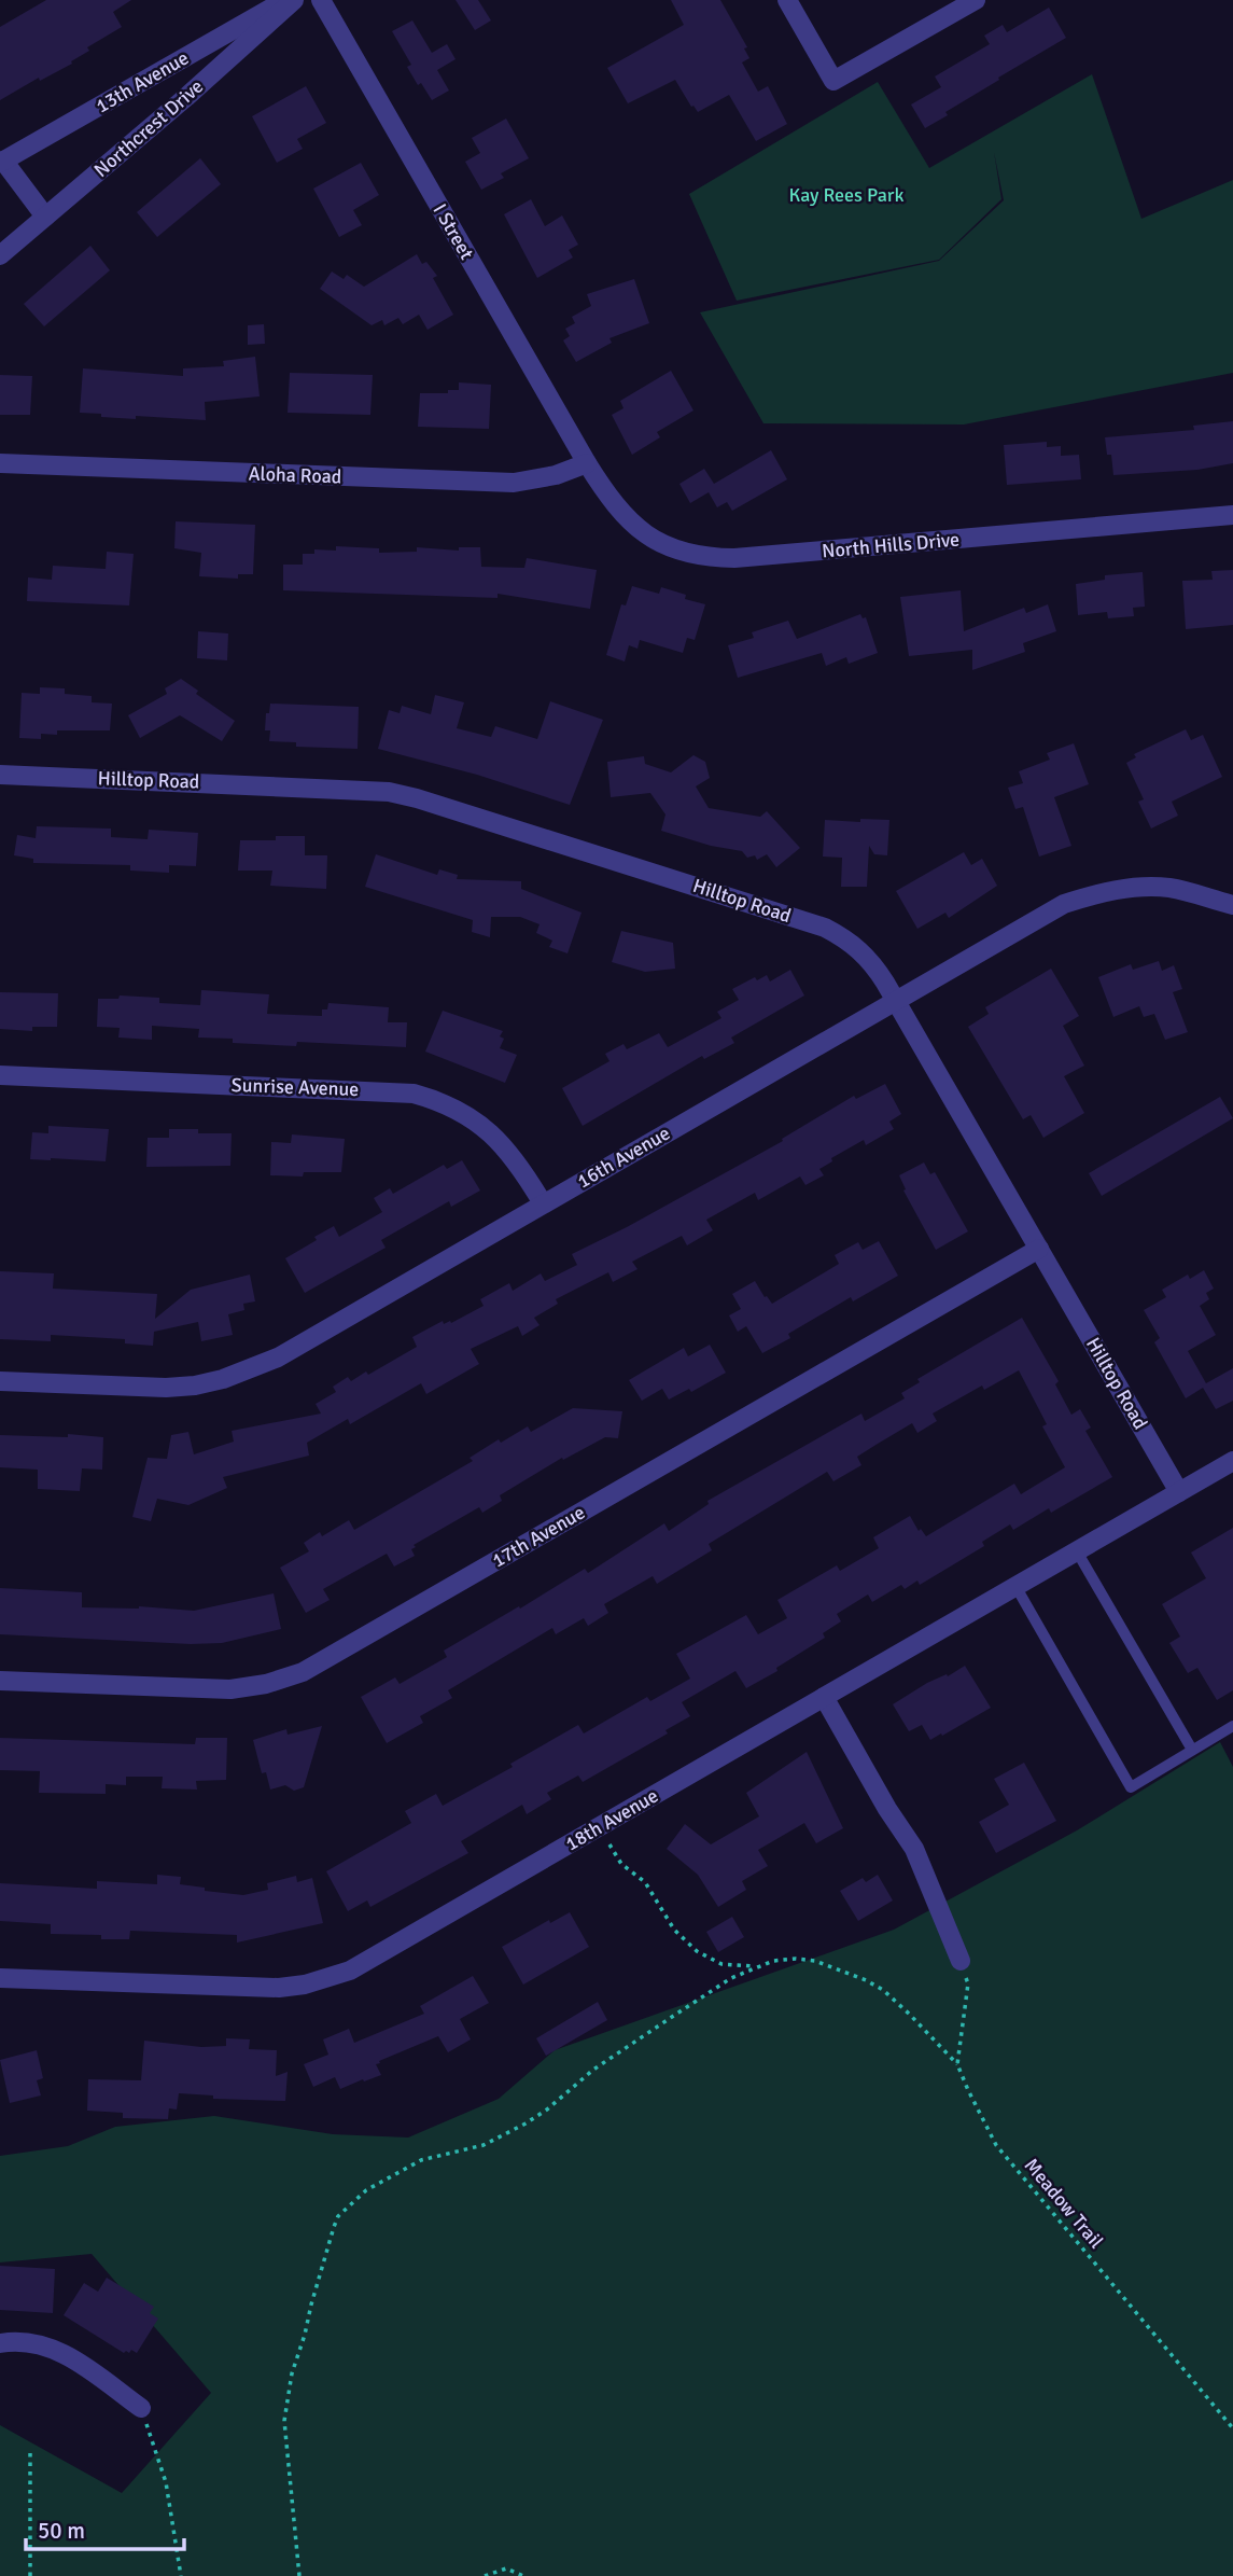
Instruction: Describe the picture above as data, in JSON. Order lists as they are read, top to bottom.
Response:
{
  "streets": {
    "street": [
      "13th Avenue",
      "Northcrest Drive",
      "I Street",
      "Aloha Road",
      "North Hills Drive",
      "Hilltop Road",
      "Sunrise Avenue",
      "16th Avenue",
      "17th Avenue",
      "18th Avenue"
    ],
    "path": ["Meadow Trail"]
  },
  "crossings": [
    ["I Street", "Aloha Road"],
    ["I Street", "North Hills Drive"],
    ["Aloha Road", "North Hills Drive"],
    ["Hilltop Road", "16th Avenue"],
    ["Hilltop Road", "17th Avenue"],
    ["Hilltop Road", "18th Avenue"],
    ["Sunrise Avenue", "16th Avenue"]
  ],
  "parks": ["Kay Rees Park"],
  "scale_bar": "50 m"
}
